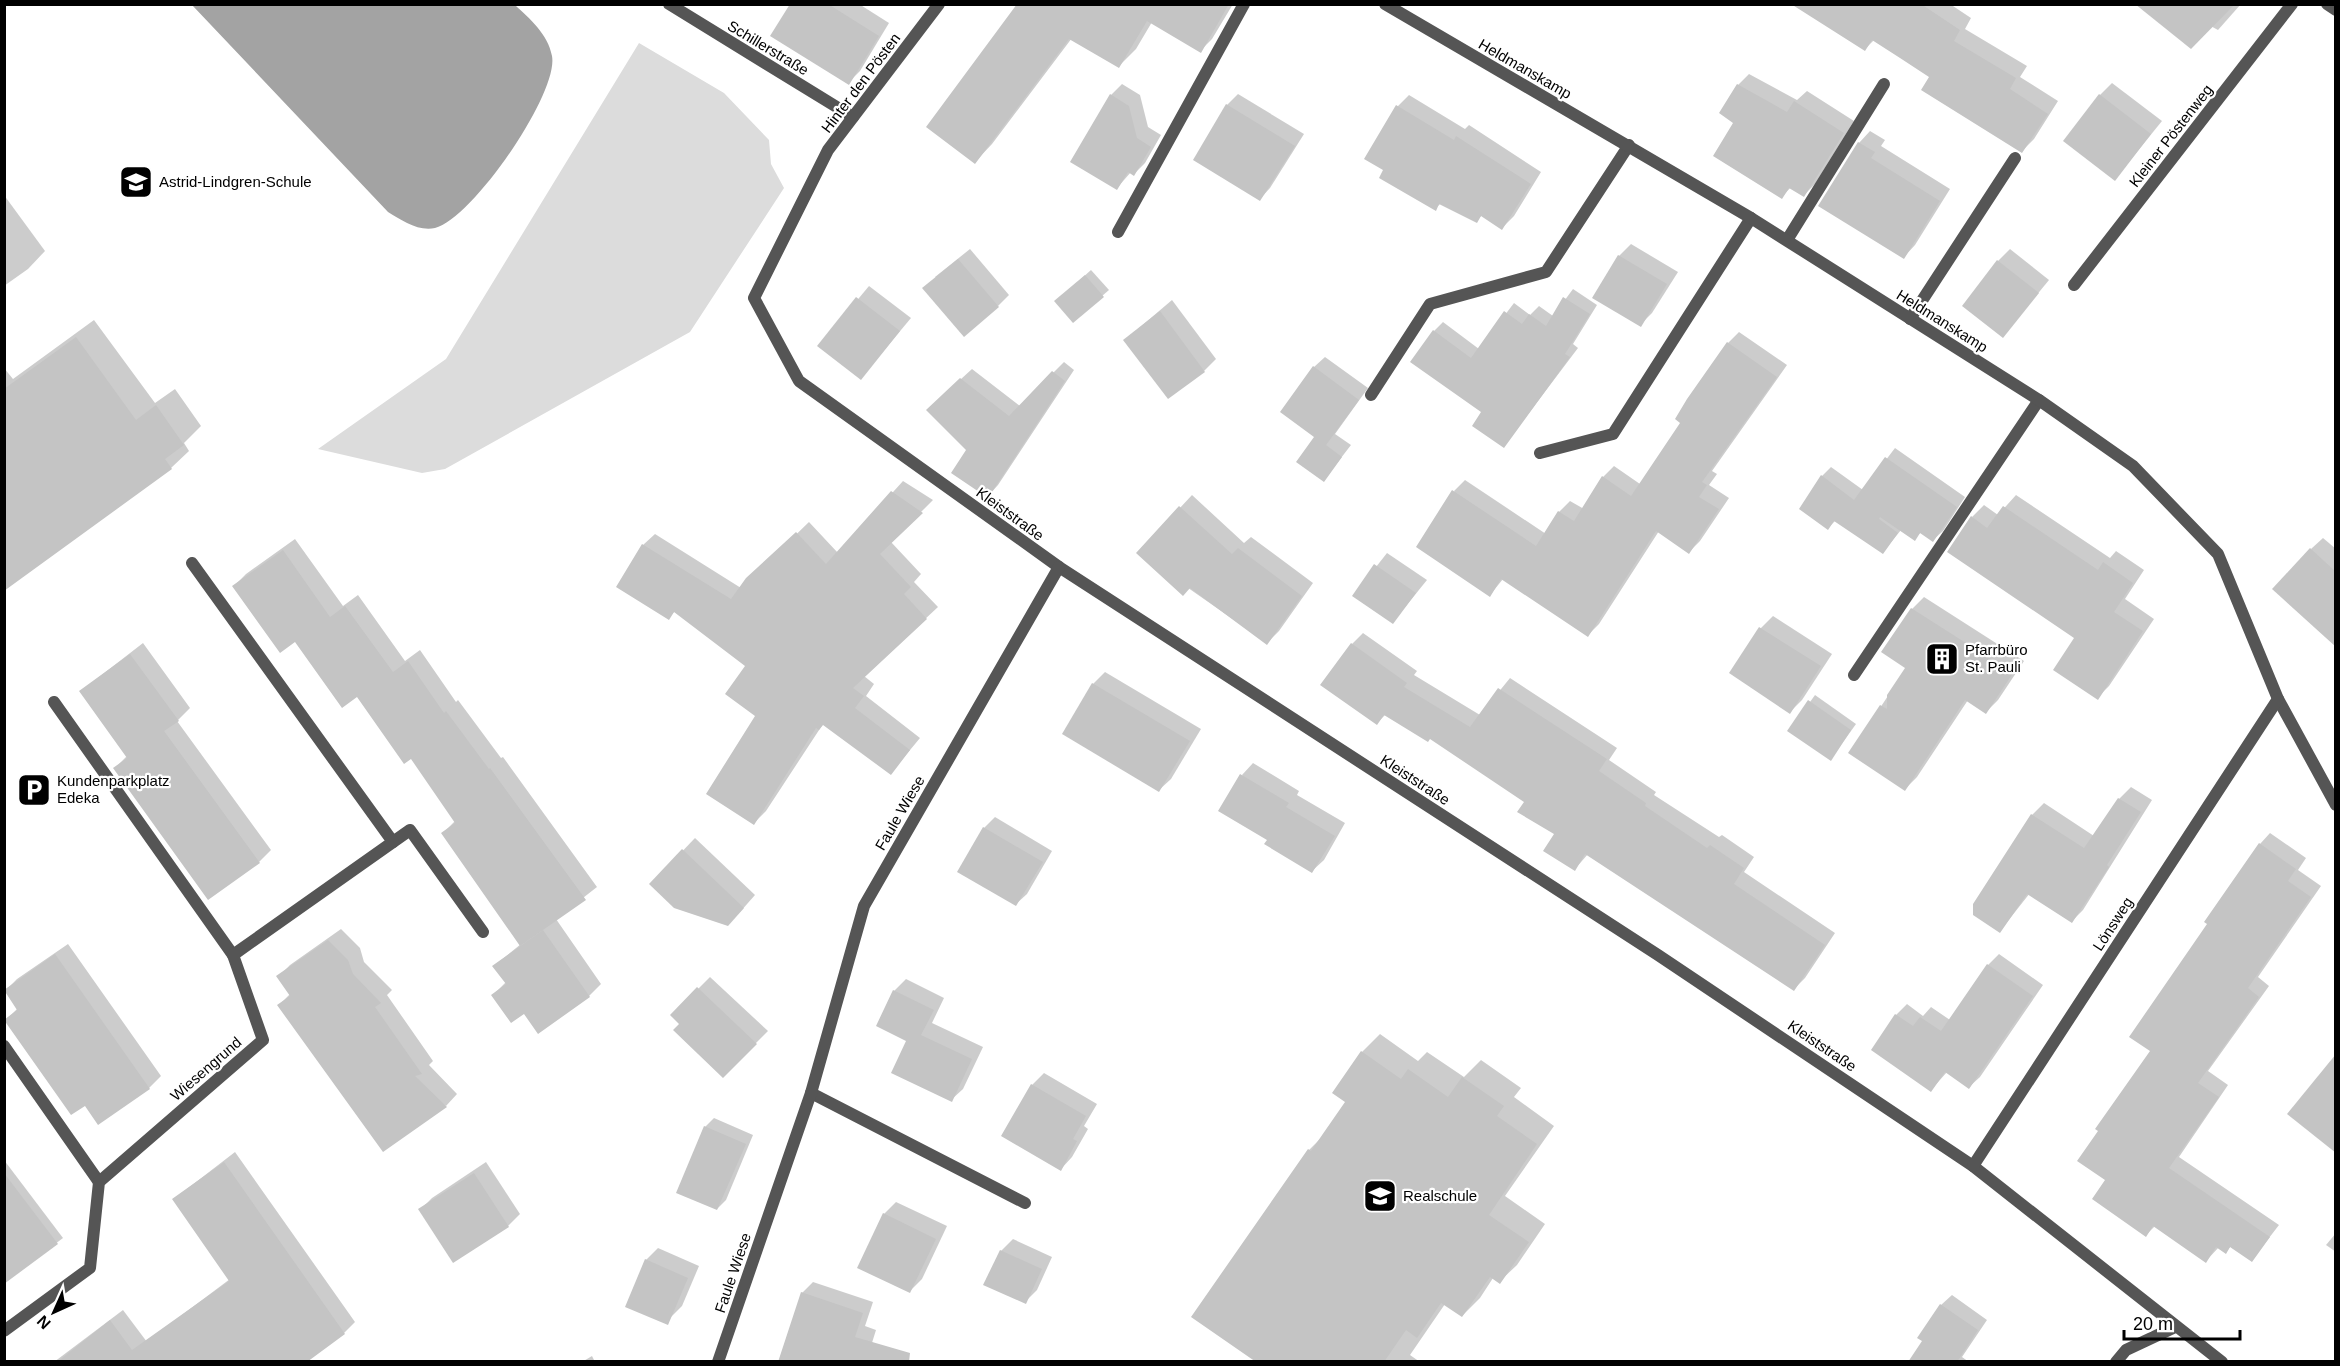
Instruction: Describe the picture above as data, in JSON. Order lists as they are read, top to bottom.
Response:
{
  "streets": {
    "street": [
      "Schillerstraße",
      "Heldmanskamp",
      "Hinter den Pösten",
      "Kleiner Pöstenweg",
      "Kleiststraße",
      "Faule Wiese",
      "Lönsweg",
      "Wiesengrund"
    ]
  },
  "crossings": [
    ["Schillerstraße", "Hinter den Pösten"],
    ["Heldmanskamp", "Lönsweg"],
    ["Hinter den Pösten", "Kleiststraße"],
    ["Kleiststraße", "Faule Wiese"],
    ["Kleiststraße", "Lönsweg"]
  ],
  "places": {
    "school or university": ["Astrid-Lindgren-Schule", "Realschule"],
    "building": ["Pfarrbüro St. Pauli"],
    "parking": ["Kundenparkplatz Edeka"]
  },
  "scale_bar": "20 m",
  "north": "bottom left"
}
